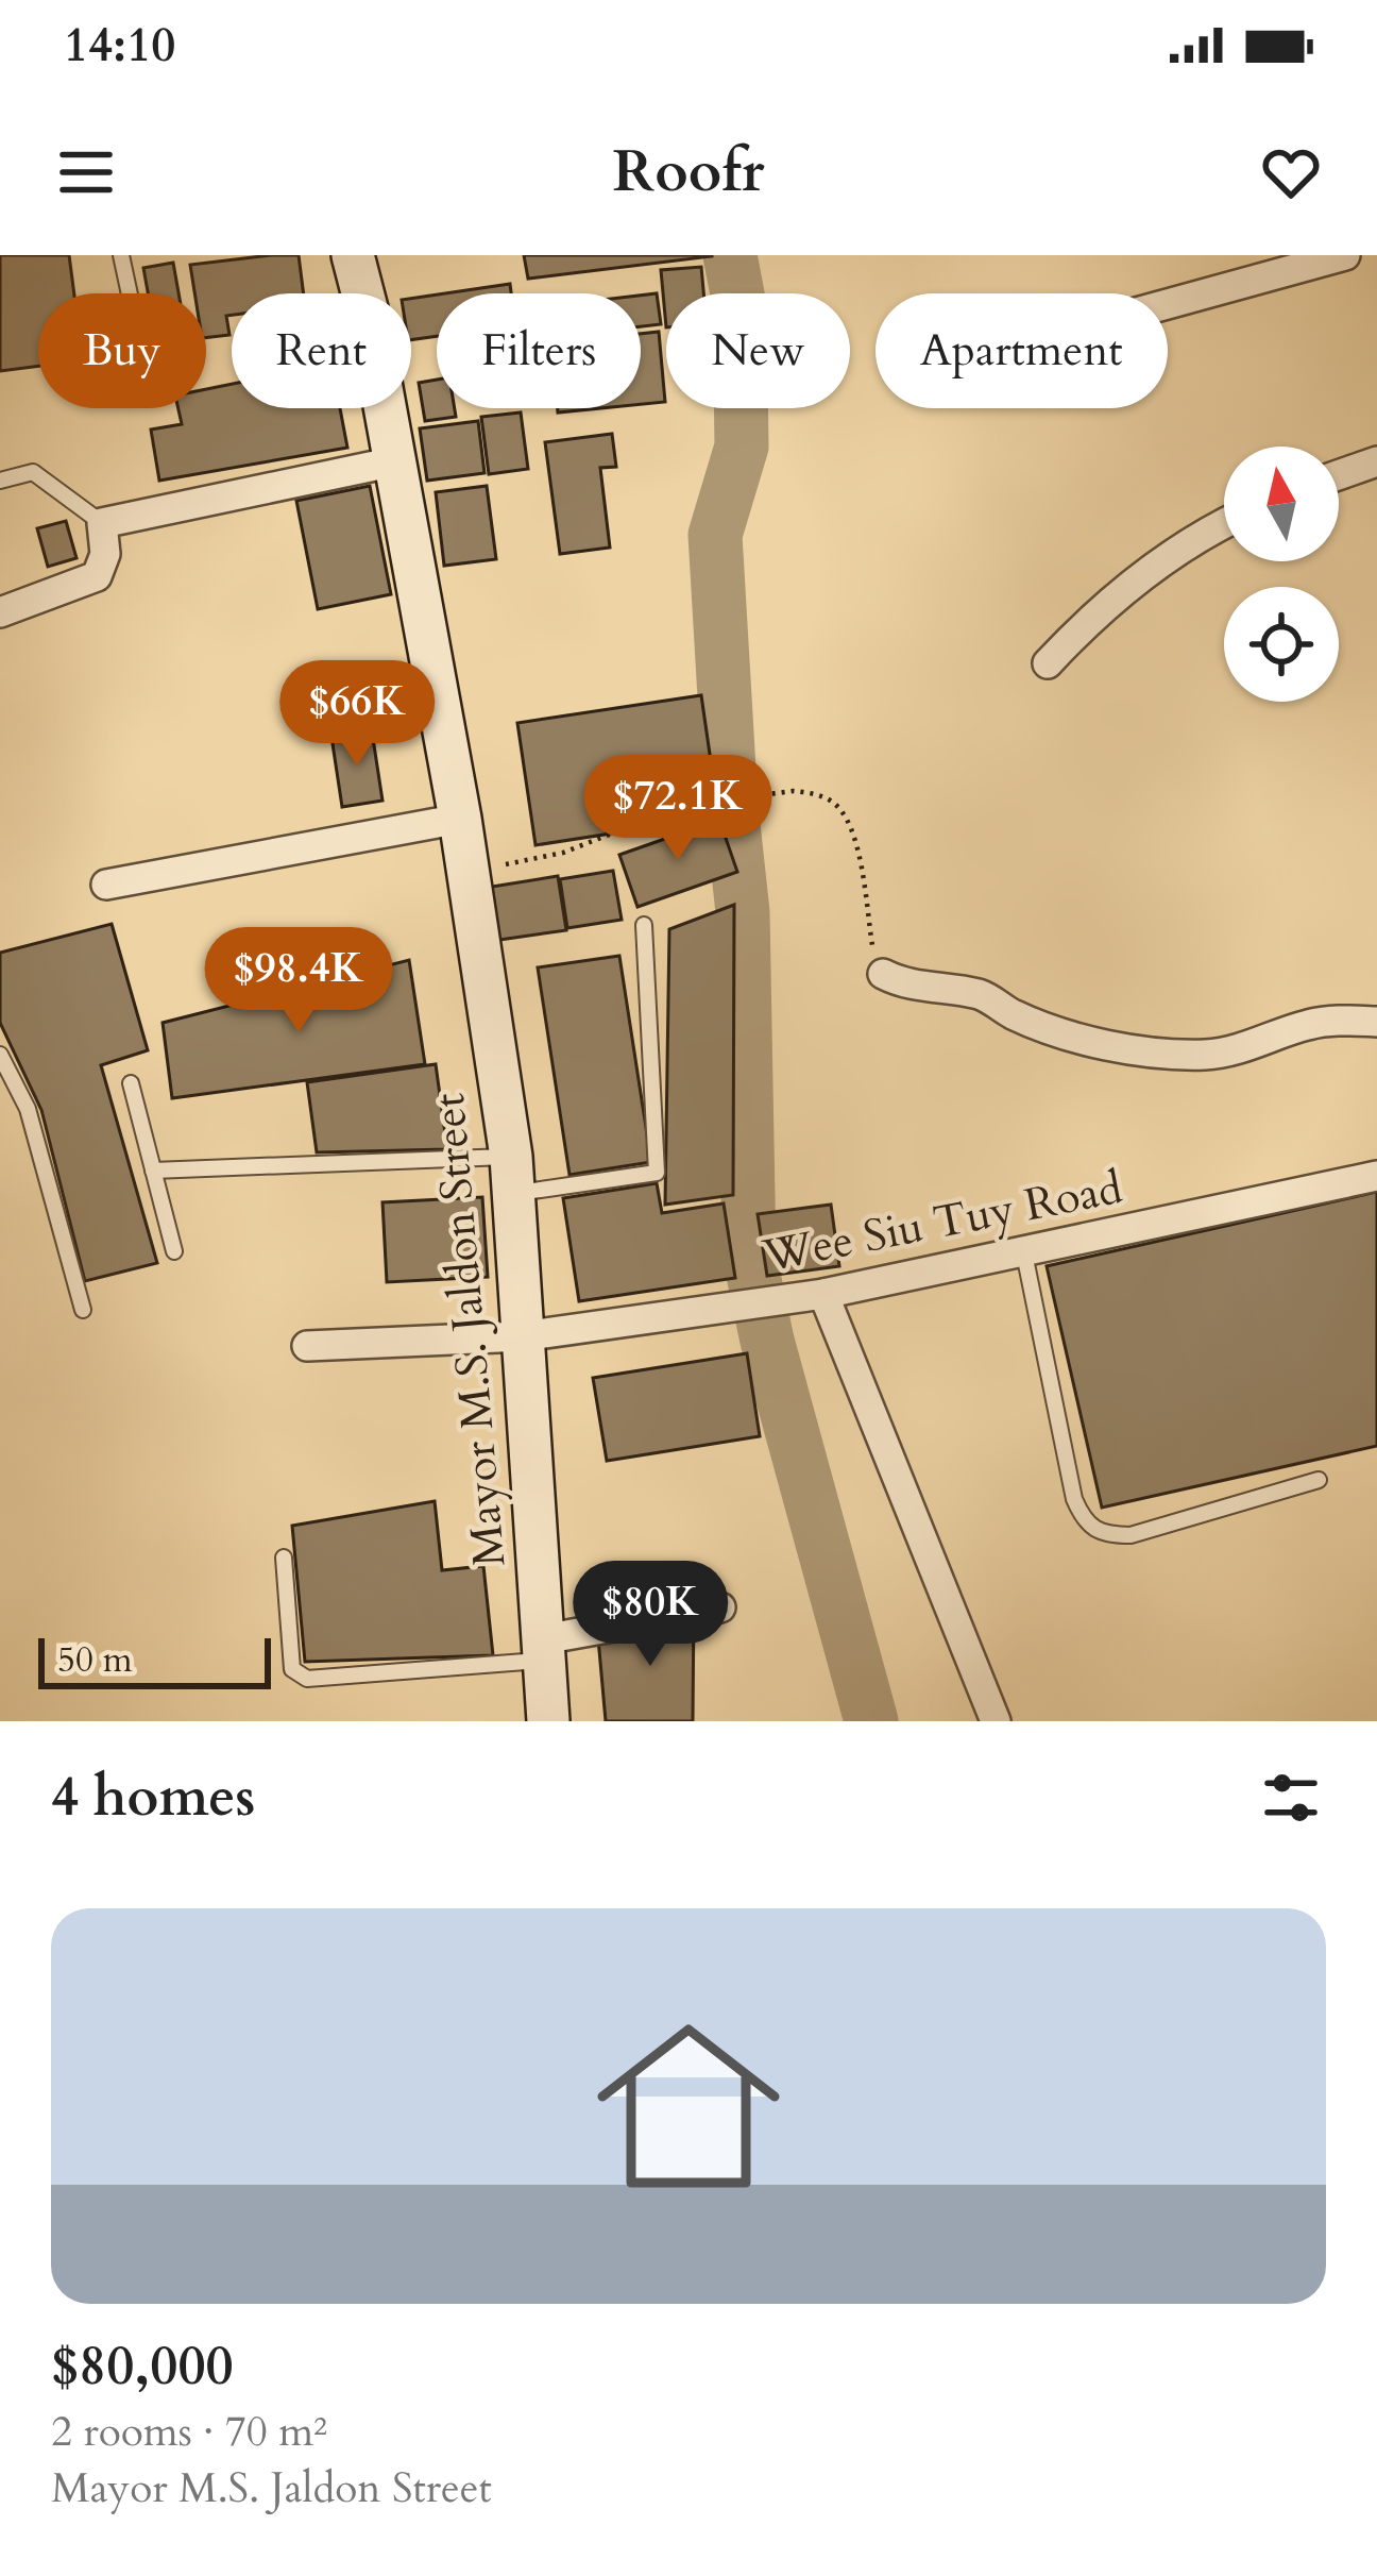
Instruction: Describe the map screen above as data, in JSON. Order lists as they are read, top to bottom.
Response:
{
  "streets": {
    "main road": ["Mayor M.S. Jaldon Street"],
    "street": ["Wee Siu Tuy Road"]
  },
  "crossings": [
    ["Wee Siu Tuy Road", "Mayor M.S. Jaldon Street"]
  ],
  "scale_bar": "50 m",
  "north": "top",
  "page": {
    "status": "14:10",
    "header": "Roofr",
    "chip": [
      "Buy",
      "Rent",
      "Filters",
      "New",
      "Apartment"
    ],
    "price": [
      "$66K",
      "$72.1K",
      "$98.4K",
      "$80K"
    ],
    "scale": "50 m",
    "heading": "4 homes",
    "list": [
      {
        "name": "$80,000",
        "note": "2 rooms · 70 m² · Mayor M.S. Jaldon Street"
      }
    ]
  }
}
